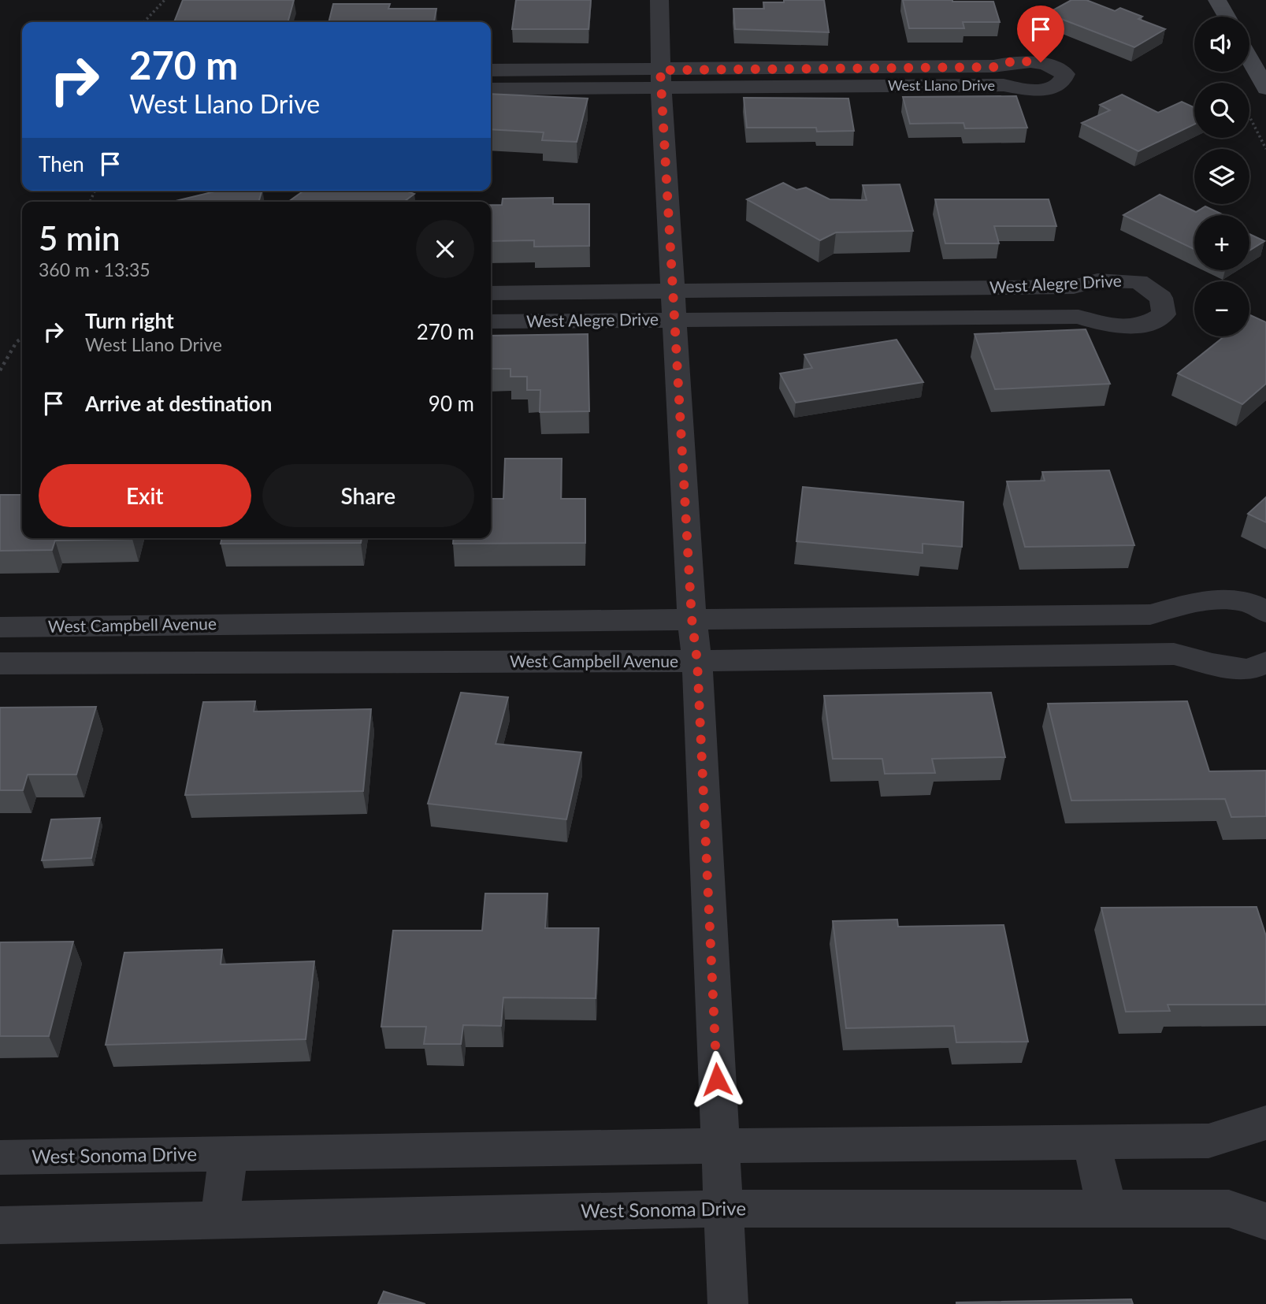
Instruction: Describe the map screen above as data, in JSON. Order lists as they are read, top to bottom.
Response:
{
  "streets": {
    "street": [
      "West Llano Drive",
      "West Alegre Drive",
      "West Campbell Avenue",
      "West Sonoma Drive"
    ]
  },
  "page": {
    "map_buttons": ["+", "−"],
    "turn": ["270 m", "West Llano Drive"],
    "then": "Then",
    "heading": ["5 min", "360 m · 13:35"],
    "list": [
      {
        "name": "Turn right",
        "note": "West Llano Drive",
        "value": "270 m"
      },
      {
        "name": "Arrive at destination",
        "value": "90 m"
      }
    ],
    "buttons": ["Exit", "Share"]
  }
}
